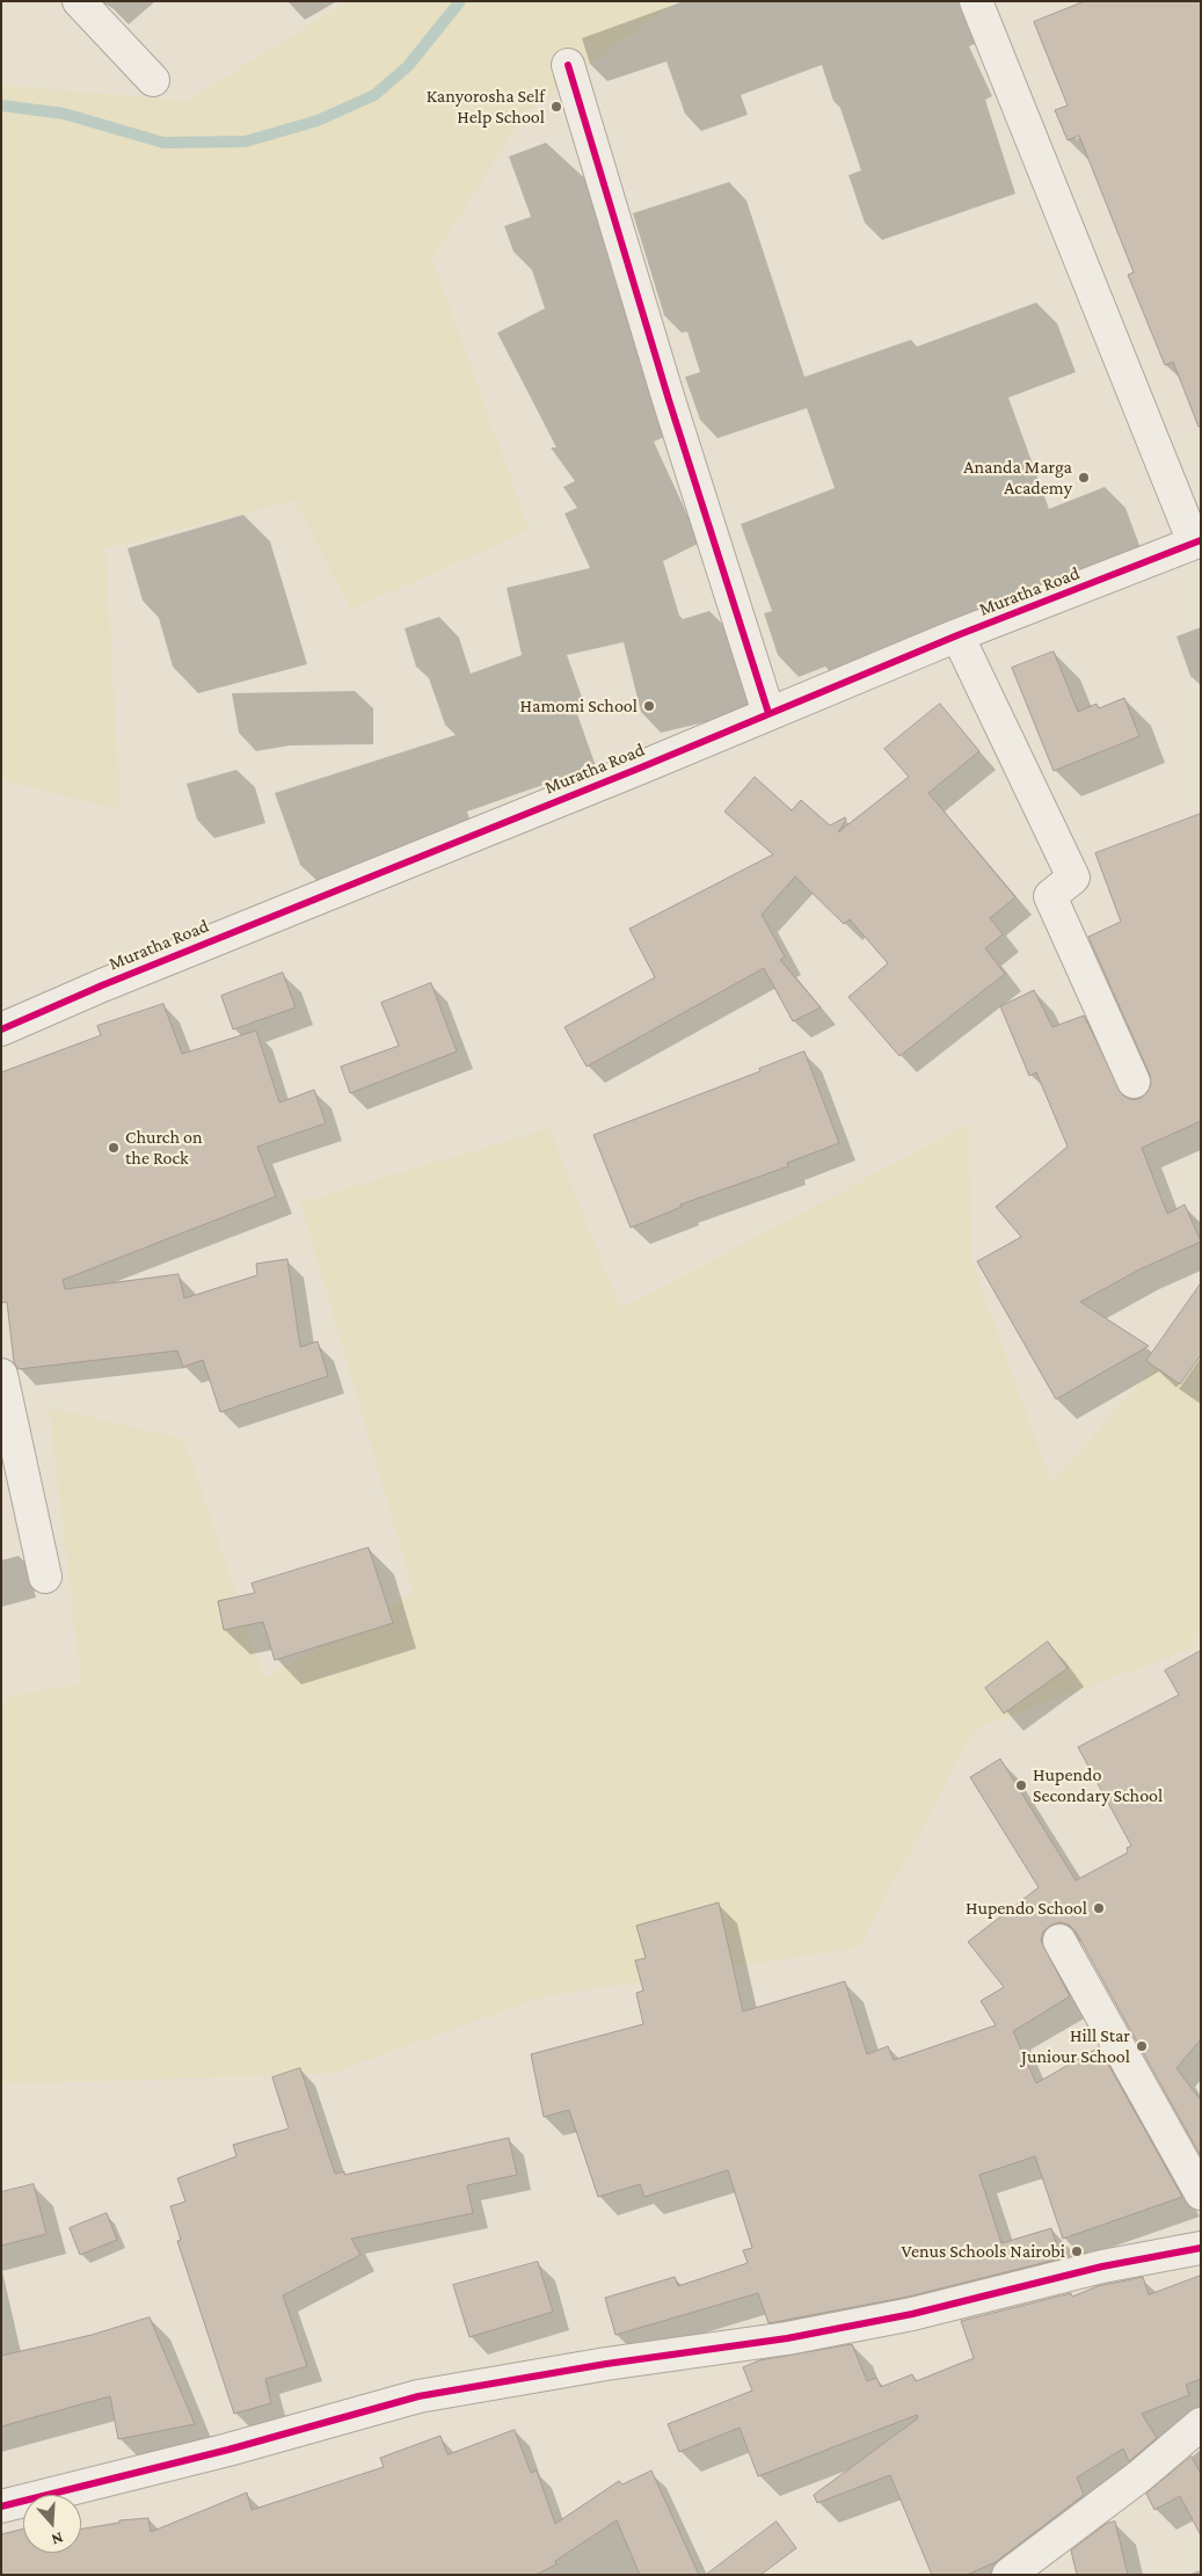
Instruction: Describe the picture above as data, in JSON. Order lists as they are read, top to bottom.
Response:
{
  "streets": {
    "street": ["Muratha Road"]
  },
  "places": [
    "Kanyorosha Self Help School",
    "Ananda Marga Academy",
    "Hamomi School",
    "Church on the Rock",
    "Hupendo Secondary School",
    "Hupendo School",
    "Hill Star Juniour School",
    "Venus Schools Nairobi"
  ],
  "north": "bottom"
}
